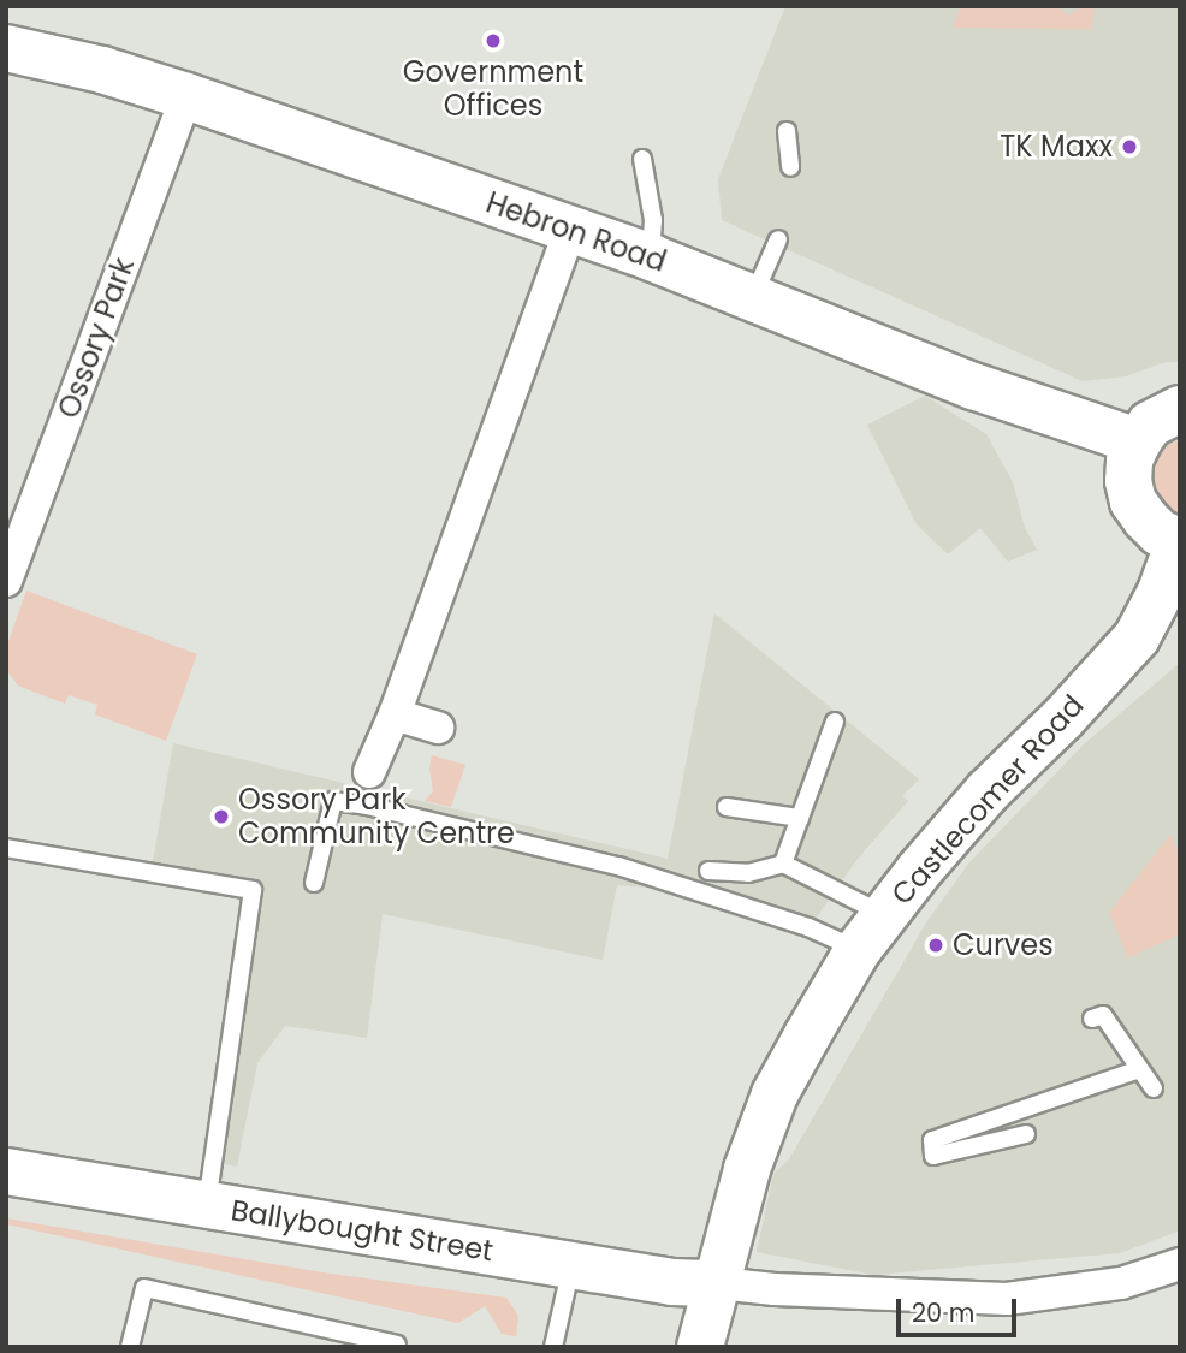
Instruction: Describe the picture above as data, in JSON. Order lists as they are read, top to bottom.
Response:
{
  "streets": {
    "street": [
      "Hebron Road",
      "Ossory Park",
      "Castlecomer Road",
      "Ballybought Street"
    ]
  },
  "crossings": [
    ["Hebron Road", "Ossory Park"],
    ["Castlecomer Road", "Ballybought Street"]
  ],
  "places": [
    "Government Offices",
    "TK Maxx",
    "Ossory Park Community Centre",
    "Curves"
  ],
  "scale_bar": "20 m"
}
